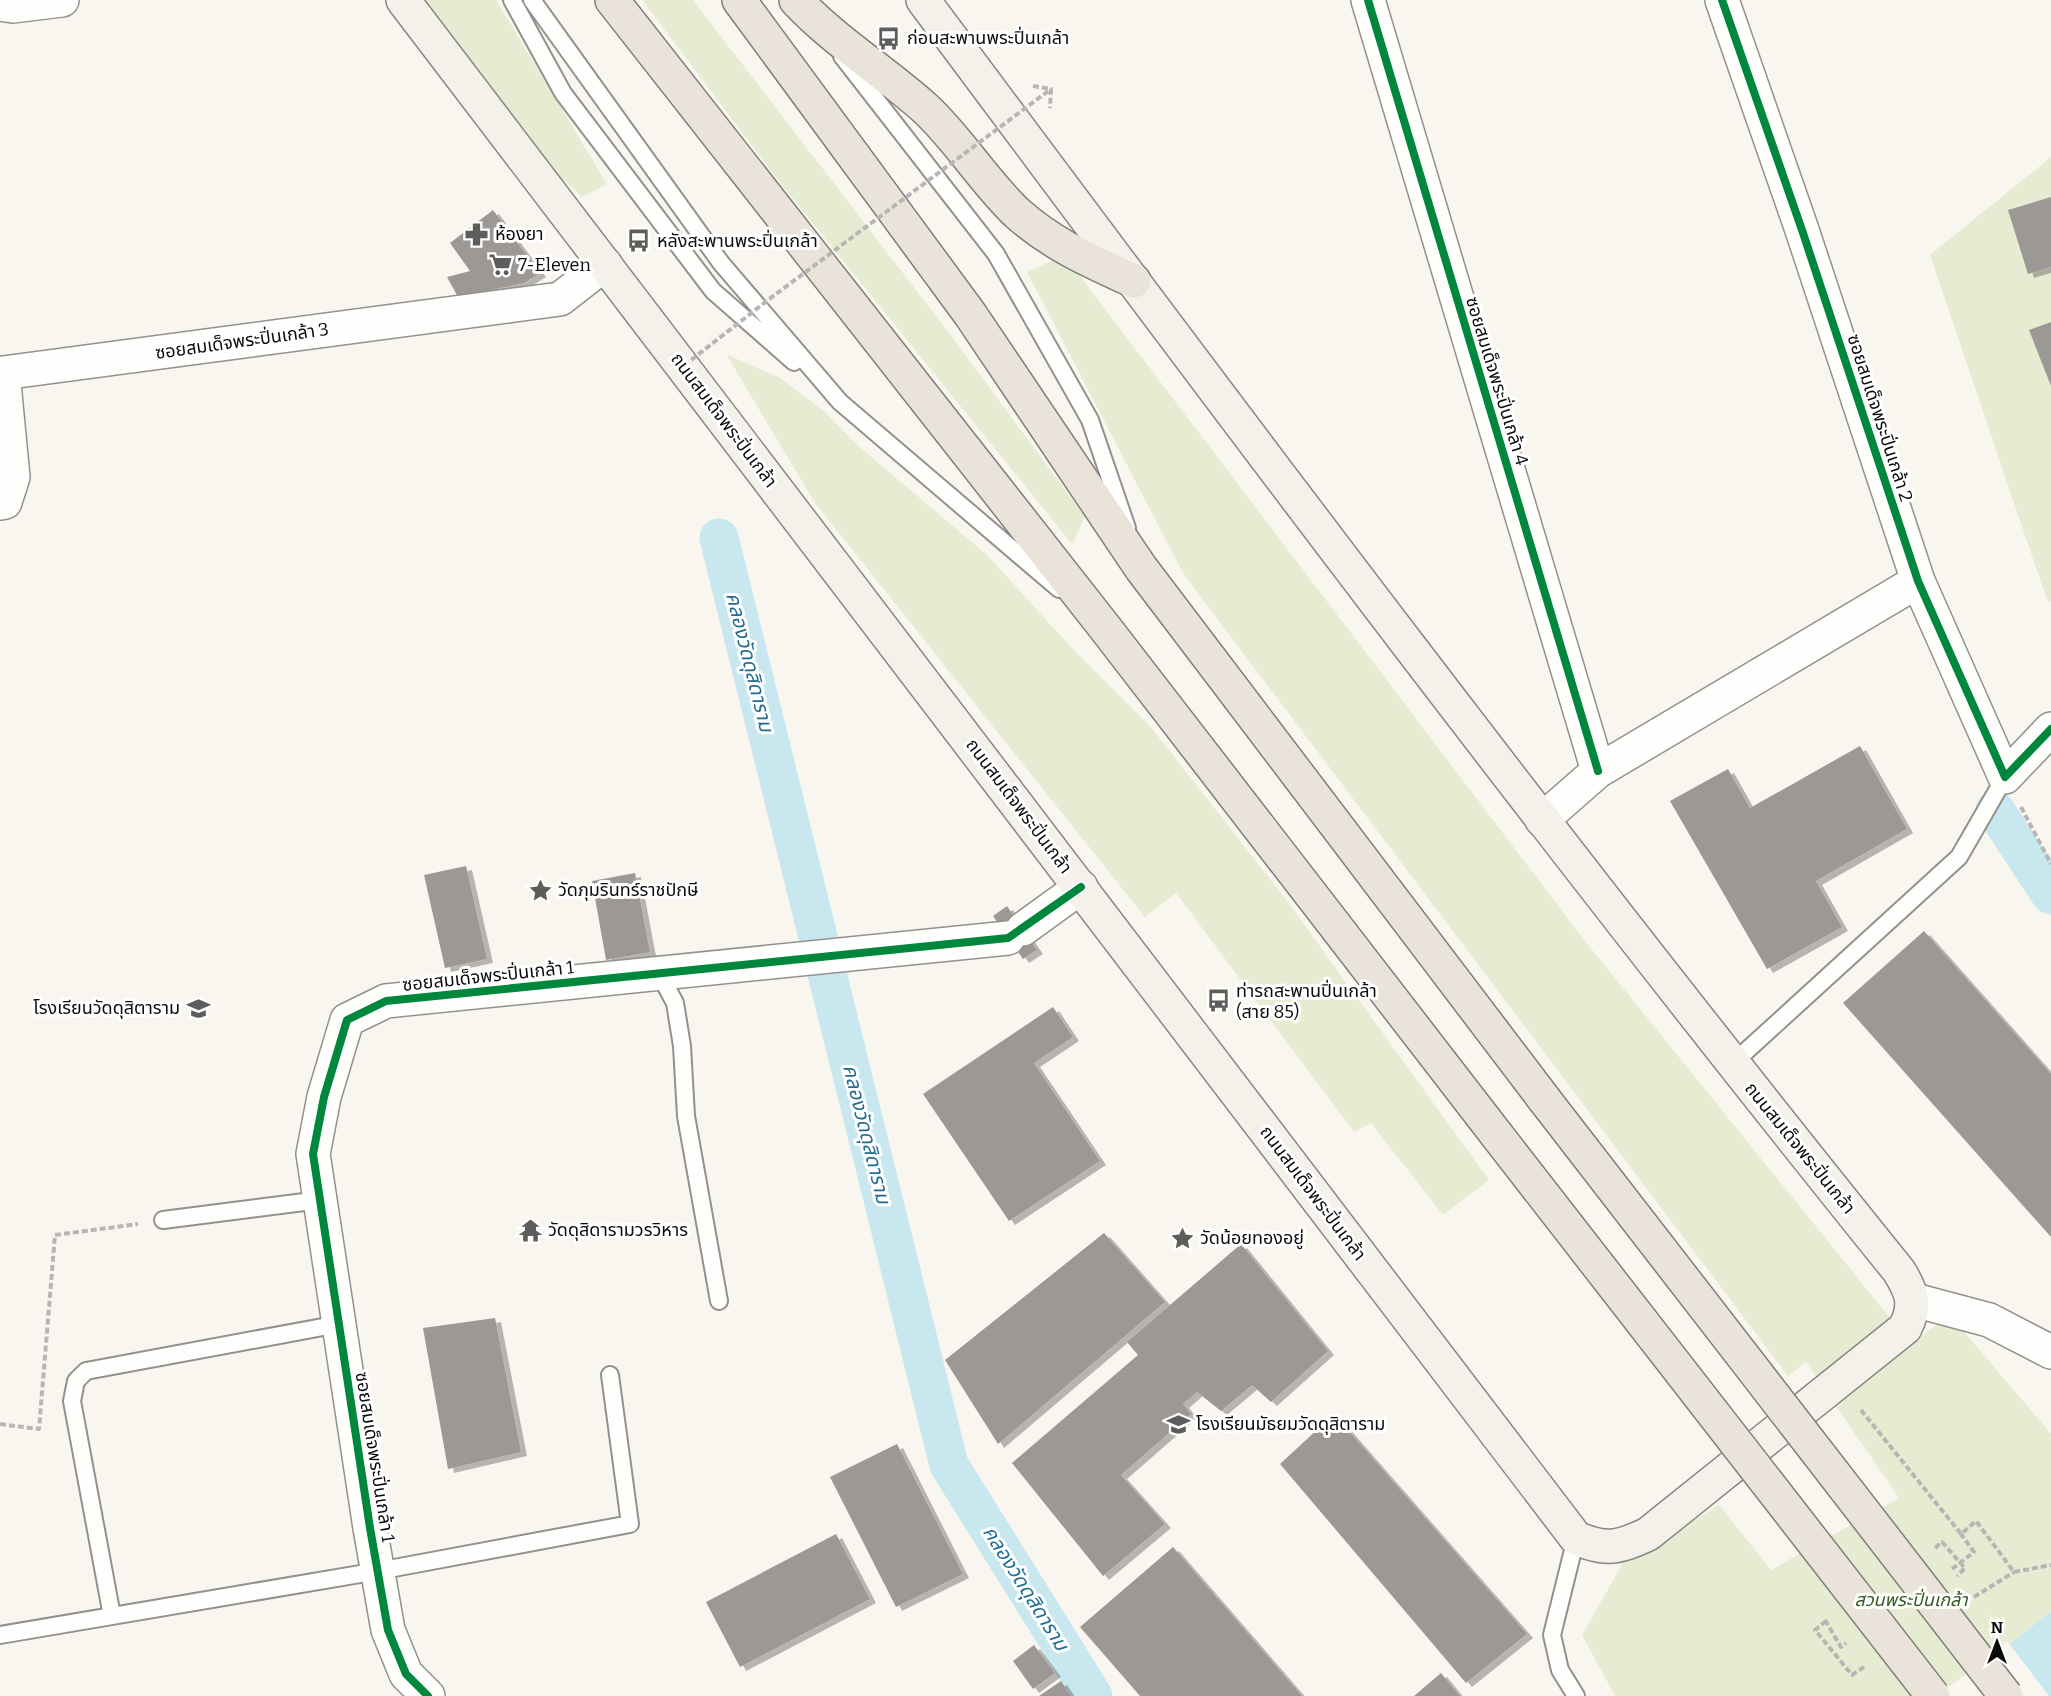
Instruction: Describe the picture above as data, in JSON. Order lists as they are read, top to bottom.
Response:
{
  "streets": {
    "main road": ["ถนนสมเด็จพระปิ่นเกล้า"],
    "street": [
      "ซอยสมเด็จพระปิ่นเกล้า 3",
      "ซอยสมเด็จพระปิ่นเกล้า 4",
      "ซอยสมเด็จพระปิ่นเกล้า 2",
      "ซอยสมเด็จพระปิ่นเกล้า 1"
    ]
  },
  "crossings": [
    ["ซอยสมเด็จพระปิ่นเกล้า 3", "ถนนสมเด็จพระปิ่นเกล้า"],
    ["ถนนสมเด็จพระปิ่นเกล้า", "ซอยสมเด็จพระปิ่นเกล้า 1"]
  ],
  "water": ["คลองวัดดุสิดาราม"],
  "parks": ["สวนพระปิ่นเกล้า"],
  "places": {
    "bus stop": ["ก่อนสะพานพระปิ่นเกล้า", "หลังสะพานพระปิ่นเกล้า", "ท่ารถสะพานปิ่นเกล้า (สาย 85)"],
    "pharmacy": ["ห้องยา"],
    "supermarket": ["7-Eleven"],
    "place": ["วัดภุมรินทร์ราชปักษี", "วัดน้อยทองอยู่"],
    "school or university": ["โรงเรียนวัดดุสิตาราม", "โรงเรียนมัธยมวัดดุสิตาราม"],
    "temple": ["วัดดุสิดารามวรวิหาร"]
  },
  "north": "top"
}
